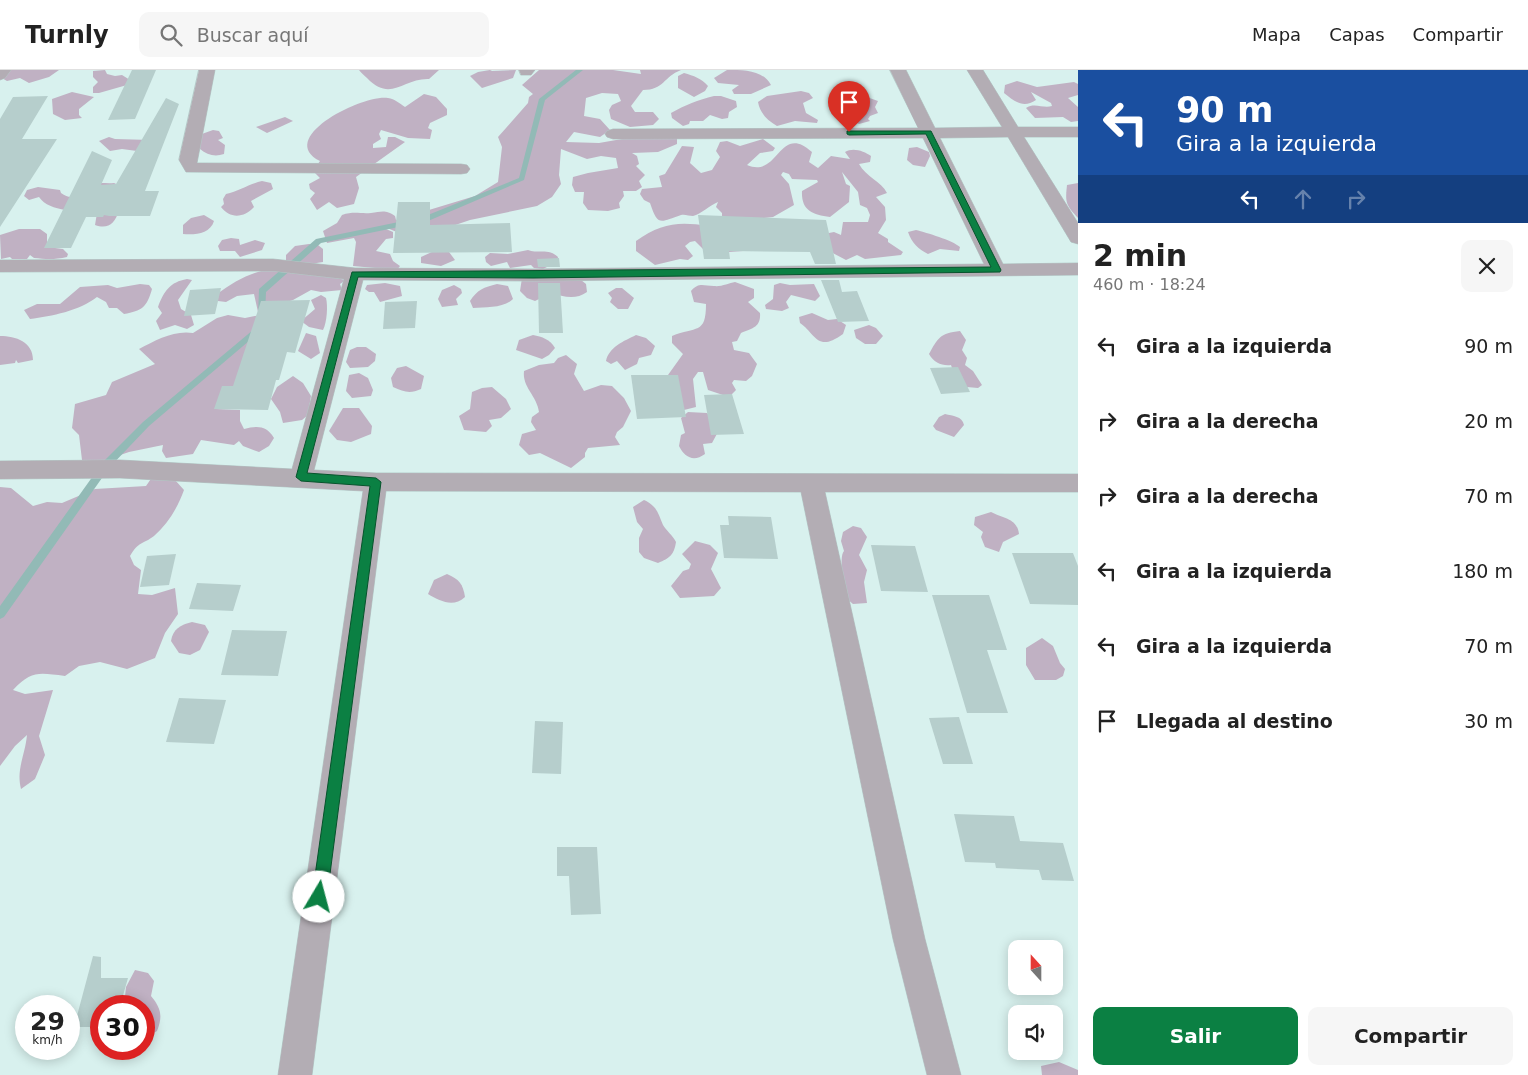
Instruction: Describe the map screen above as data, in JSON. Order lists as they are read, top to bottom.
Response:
{
  "north": "top",
  "page": {
    "header": "Turnly",
    "search": "Buscar aquí",
    "nav": ["Mapa", "Capas", "Compartir"],
    "turn": ["90 m", "Gira a la izquierda"],
    "heading": ["2 min", "460 m · 18:24"],
    "list": [
      {
        "name": "Gira a la izquierda",
        "value": "90 m"
      },
      {
        "name": "Gira a la derecha",
        "value": "20 m"
      },
      {
        "name": "Gira a la derecha",
        "value": "70 m"
      },
      {
        "name": "Gira a la izquierda",
        "value": "180 m"
      },
      {
        "name": "Gira a la izquierda",
        "value": "70 m"
      },
      {
        "name": "Llegada al destino",
        "value": "30 m"
      }
    ],
    "speed": "29 km/h",
    "limit": "30",
    "buttons": ["Salir", "Compartir"]
  }
}
